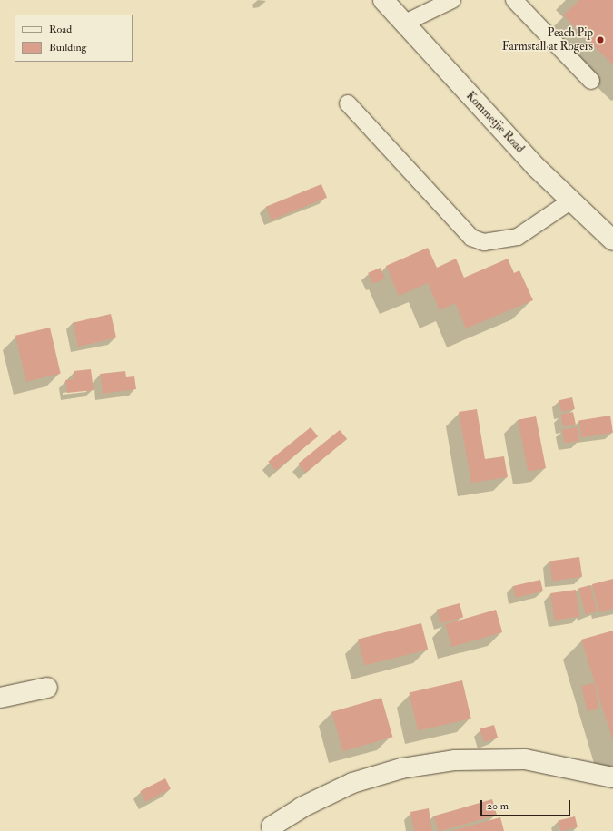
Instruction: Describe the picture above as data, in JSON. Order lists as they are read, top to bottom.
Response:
{
  "streets": {
    "street": ["Kommetjie Road"]
  },
  "places": ["Peach Pip Farmstall at Rogers"],
  "legend": ["Road", "Building"],
  "scale_bar": "20 m"
}
